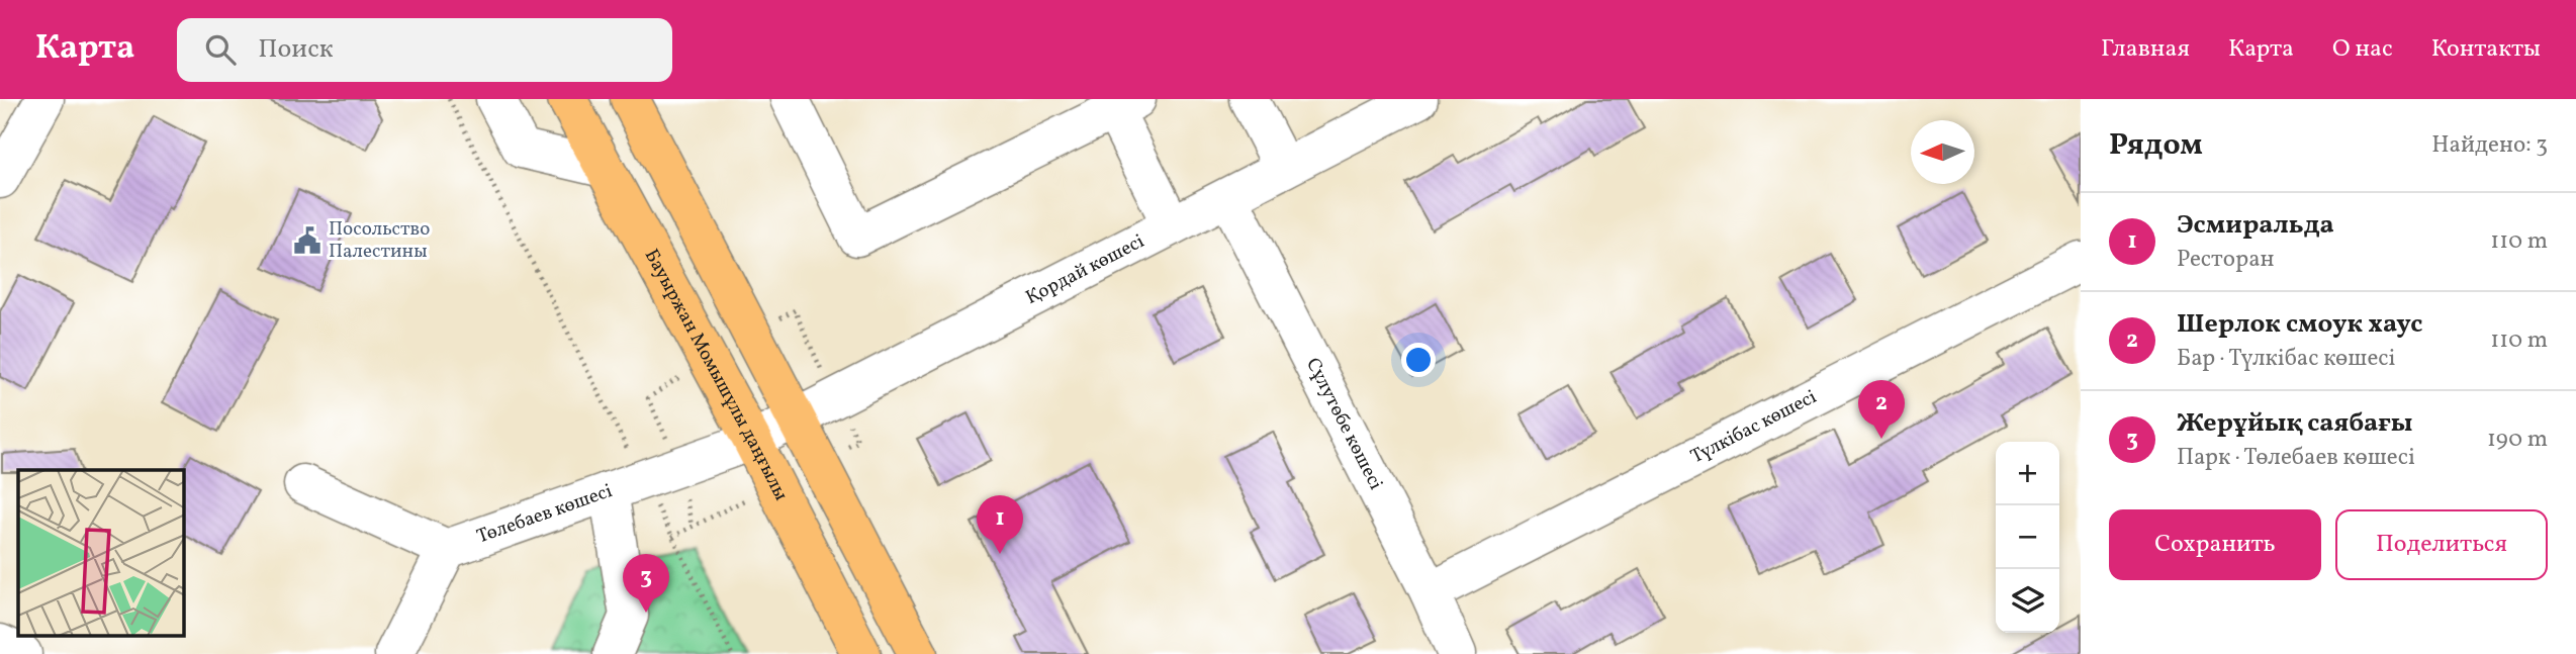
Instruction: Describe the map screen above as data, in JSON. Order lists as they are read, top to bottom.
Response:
{
  "streets": {
    "main road": ["Бауыржан Момышұлы даңғылы"],
    "street": [
      "Қордай көшесі",
      "Сұлутөбе көшесі",
      "Түлкібас көшесі",
      "Төлебаев көшесі"
    ]
  },
  "crossings": [
    ["Қордай көшесі", "Бауыржан Момышұлы даңғылы"],
    ["Қордай көшесі", "Сұлутөбе көшесі"],
    ["Қордай көшесі", "Төлебаев көшесі"],
    ["Бауыржан Момышұлы даңғылы", "Төлебаев көшесі"],
    ["Сұлутөбе көшесі", "Түлкібас көшесі"]
  ],
  "places": {
    "public building": ["Посольство Палестины"]
  },
  "north": "left",
  "page": {
    "header": "Карта",
    "search": "Поиск",
    "nav": [
      "Главная",
      "Карта",
      "О нас",
      "Контакты"
    ],
    "heading": ["Рядом", "Найдено: 3"],
    "list": [
      {
        "mark": "1",
        "name": "Эсмиральда",
        "note": "Ресторан",
        "value": "110 m"
      },
      {
        "mark": "2",
        "name": "Шерлок смоук хаус",
        "note": "Бар · Түлкібас көшесі",
        "value": "110 m"
      },
      {
        "mark": "3",
        "name": "Жерұйық саябағы",
        "note": "Парк · Төлебаев көшесі",
        "value": "190 m"
      }
    ],
    "pins": ["2", "1", "3"],
    "map_buttons": ["+", "−"],
    "buttons": ["Сохранить", "Поделиться"]
  }
}
